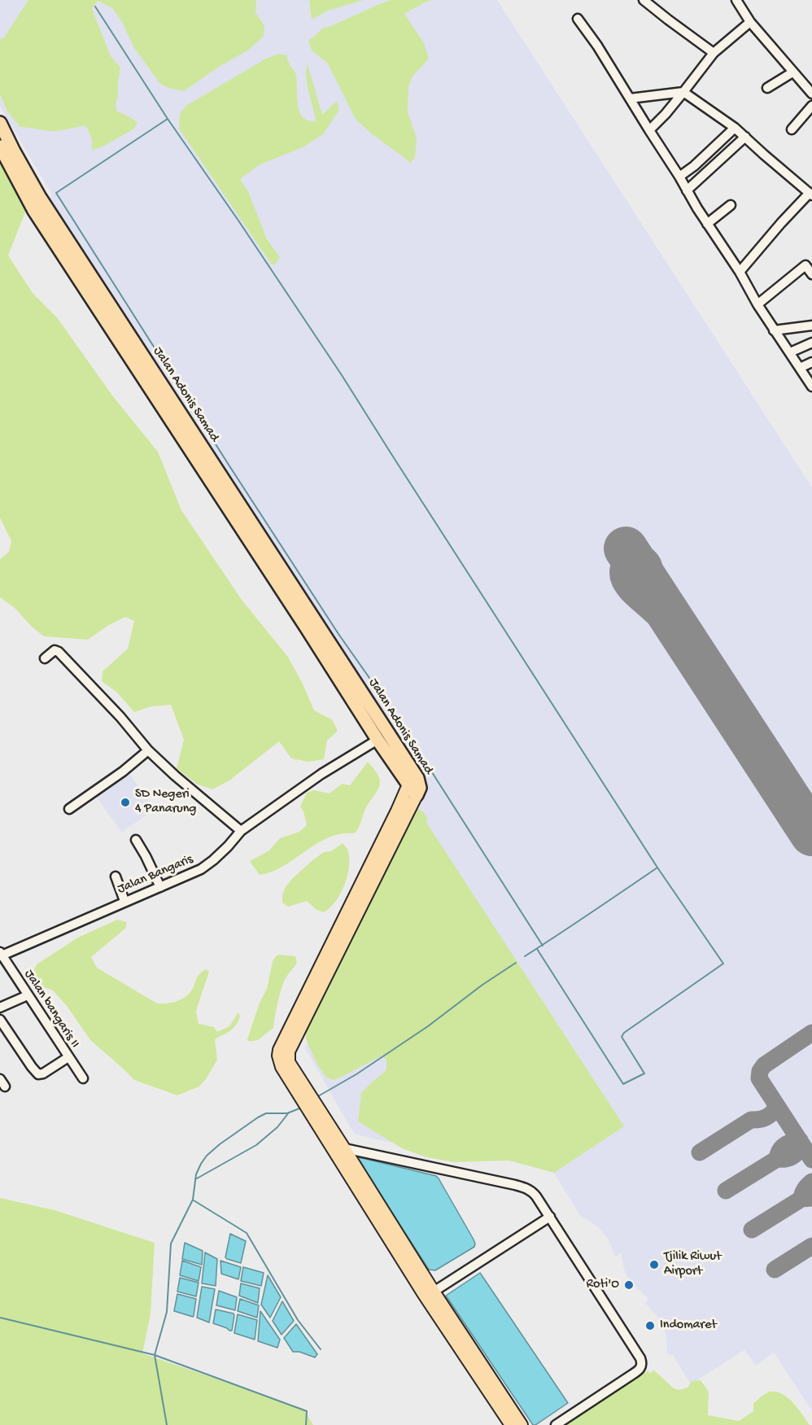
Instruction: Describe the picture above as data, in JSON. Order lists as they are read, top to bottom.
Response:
{
  "streets": {
    "highway": ["Jalan Adonis Samad"],
    "street": ["Jalan Bangaris", "Jalan bangaris II"]
  },
  "crossings": [
    ["Jalan Adonis Samad", "Jalan Bangaris"],
    ["Jalan Bangaris", "Jalan bangaris II"]
  ],
  "places": [
    "SD Negeri 4 Panarung",
    "Tjilik Riwut Airport",
    "Roti'O",
    "Indomaret"
  ]
}
